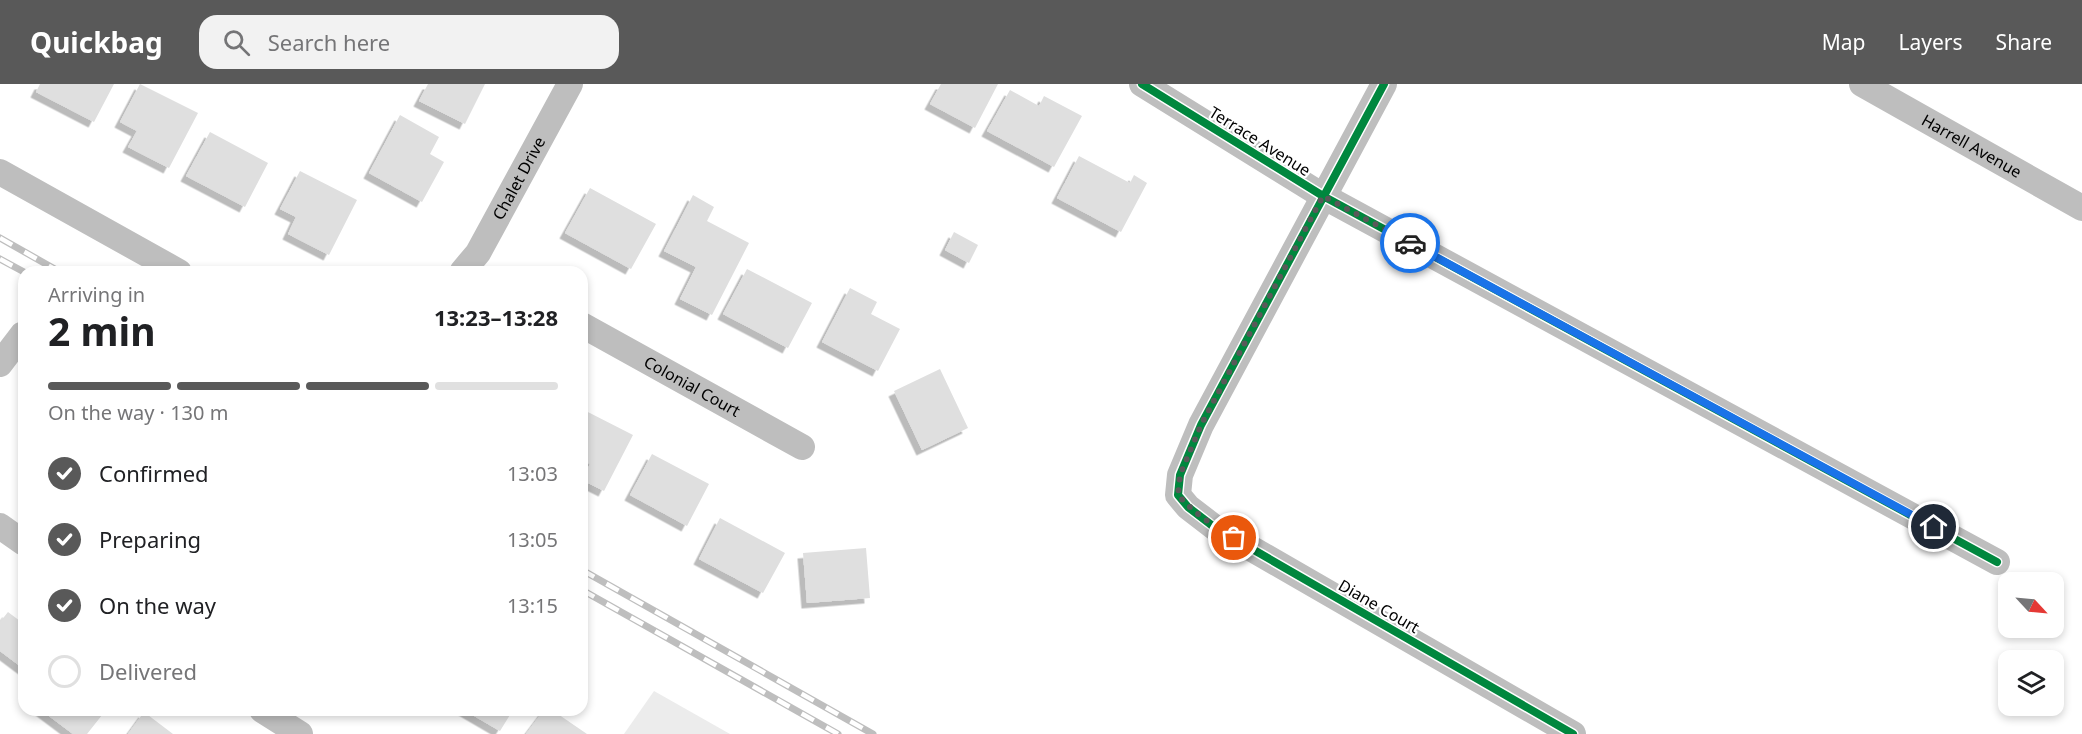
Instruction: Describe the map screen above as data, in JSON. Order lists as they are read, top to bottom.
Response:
{
  "streets": {
    "street": [
      "Terrace Avenue",
      "Harrell Avenue",
      "Chalet Drive",
      "Colonial Court",
      "Diane Court"
    ]
  },
  "crossings": [
    ["Terrace Avenue", "Diane Court"]
  ],
  "north": "bottom right",
  "page": {
    "header": "Quickbag",
    "search": "Search here",
    "nav": ["Map", "Layers", "Share"],
    "heading": ["2 min", "Arriving in", "13:23–13:28"],
    "bar": "On the way · 130 m",
    "list": [
      ["Confirmed", "13:03"],
      ["Preparing", "13:05"],
      ["On the way", "13:15"],
      "Delivered"
    ]
  }
}
